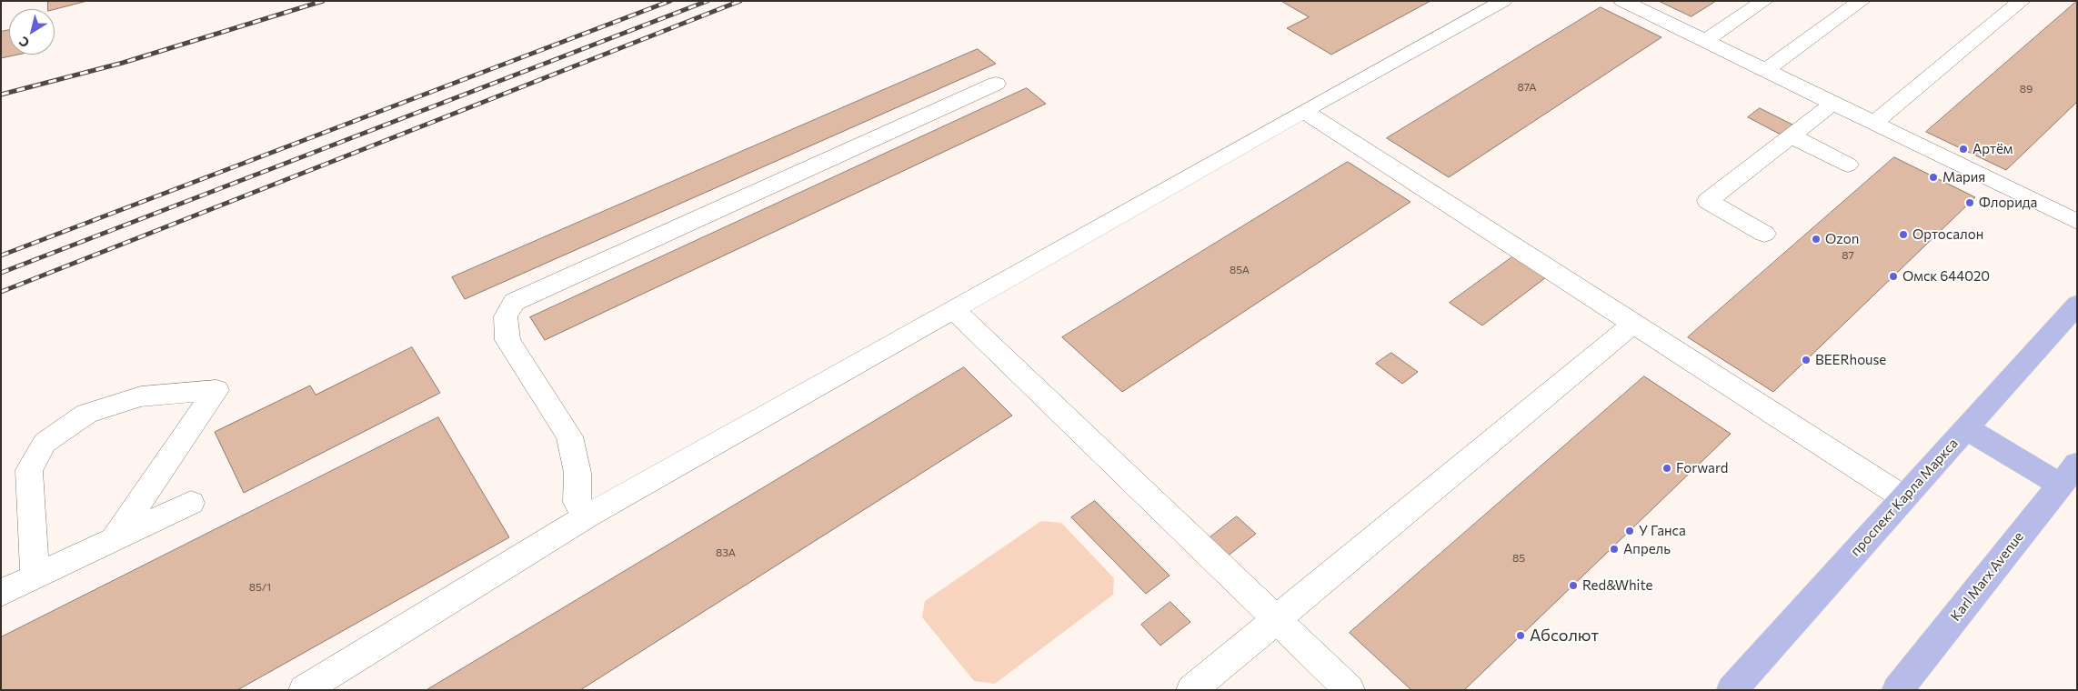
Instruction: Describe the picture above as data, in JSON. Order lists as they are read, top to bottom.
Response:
{
  "streets": {
    "main road": ["проспект Карла Маркса", "Karl Marx Avenue"]
  },
  "places": [
    "Артём",
    "Мария",
    "Флорида",
    "Ортосалон",
    "Ozon",
    "Омск 644020",
    "BEERhouse",
    "Forward",
    "У Ганса",
    "Апрель",
    "Red&White",
    "Абсолют"
  ],
  "house_numbers": [
    "87А",
    "89",
    "87",
    "85А",
    "83А",
    "85",
    "85/1"
  ],
  "north": "bottom left"
}
